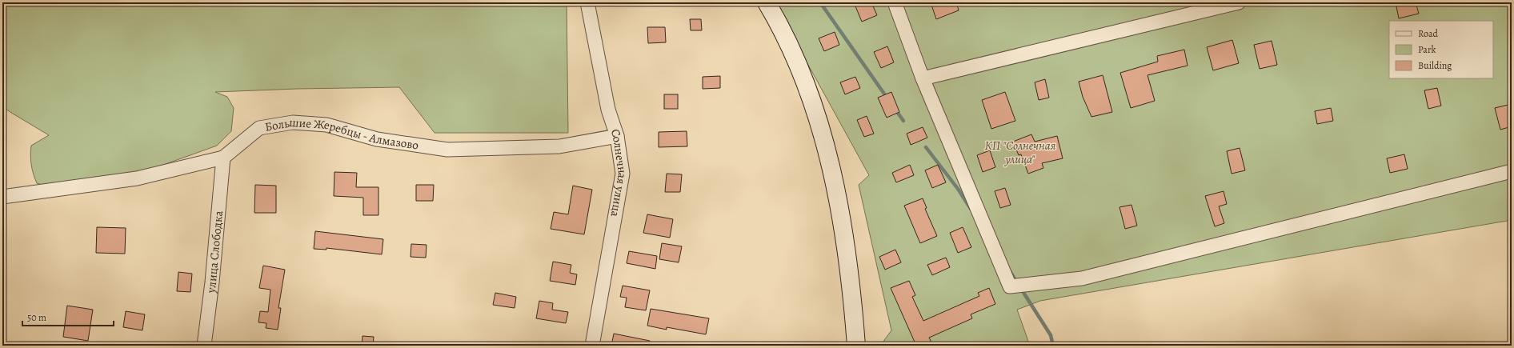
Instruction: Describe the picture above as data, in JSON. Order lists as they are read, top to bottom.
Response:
{
  "streets": {
    "street": ["Большие Жеребцы - Алмазово", "Солнечная улица", "улица Слободка"]
  },
  "crossings": [
    ["Большие Жеребцы - Алмазово", "Солнечная улица"],
    ["Большие Жеребцы - Алмазово", "улица Слободка"]
  ],
  "parks": ["КП \"Солнечная улица\""],
  "legend": ["Road", "Park", "Building"],
  "scale_bar": "50 m"
}
